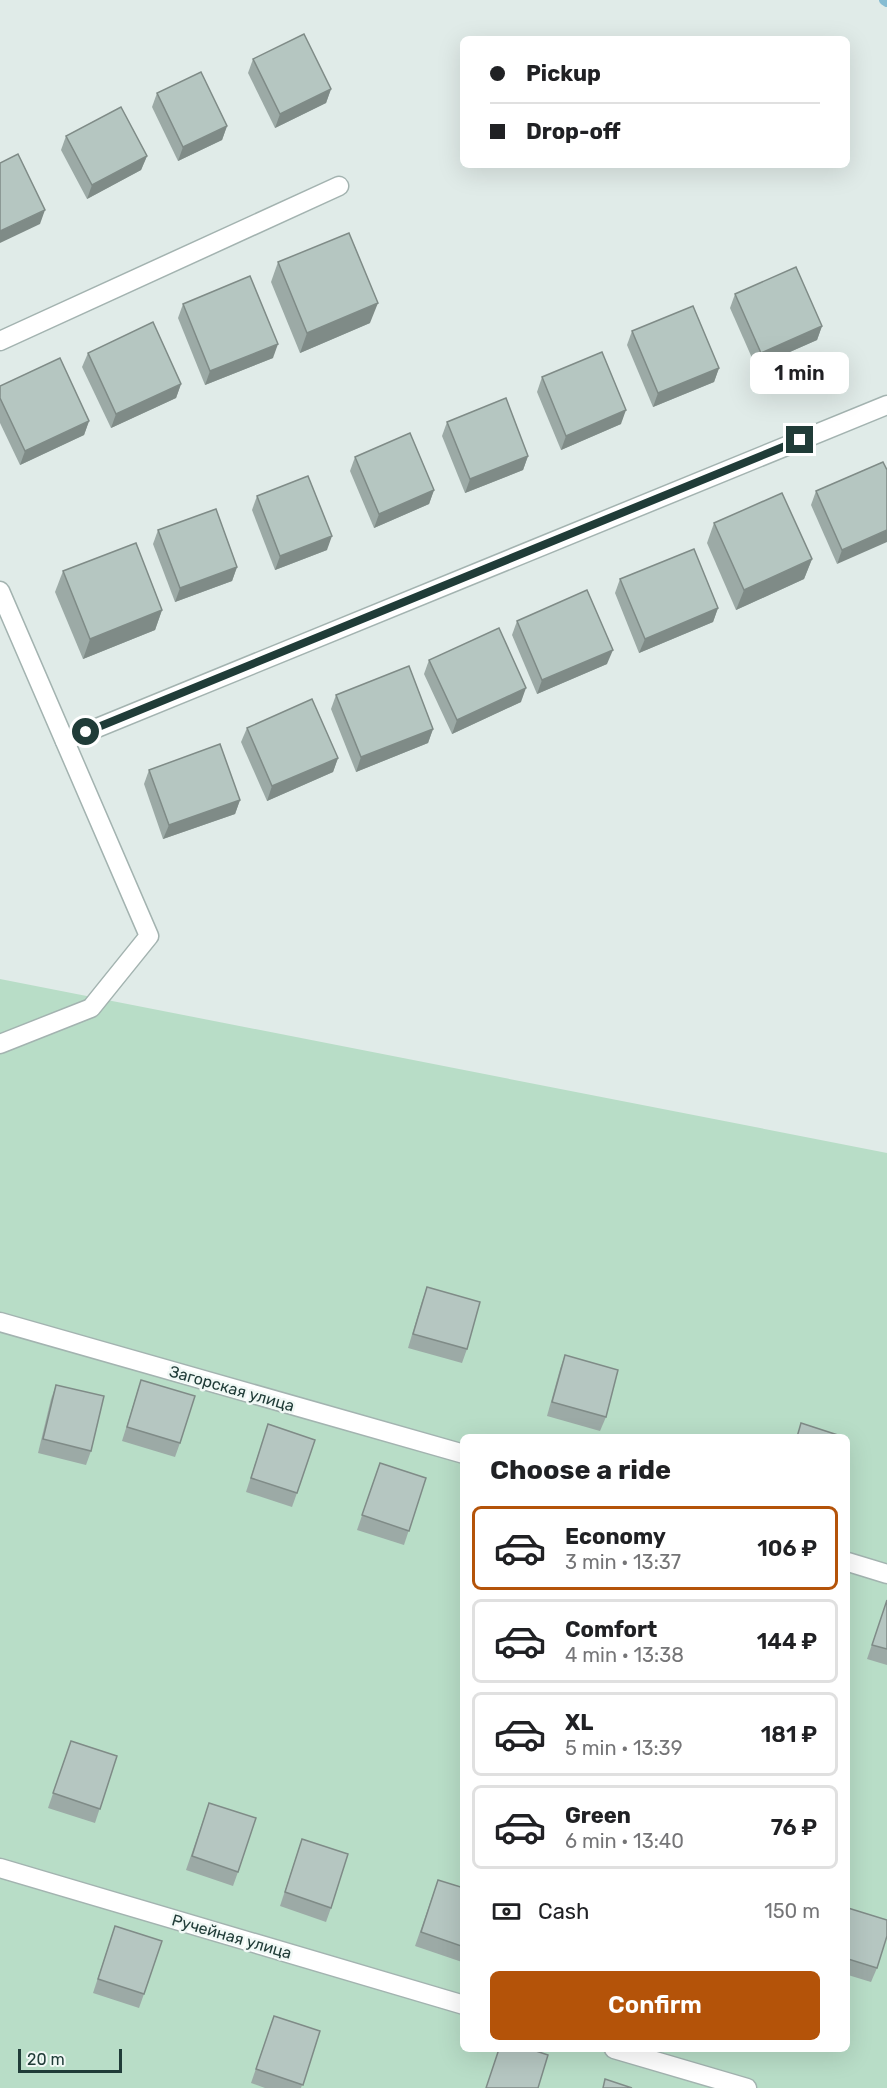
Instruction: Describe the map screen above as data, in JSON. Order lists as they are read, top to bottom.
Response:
{
  "streets": {
    "street": ["Загорская улица", "Ручейная улица"]
  },
  "scale_bar": "20 m",
  "page": {
    "banner": ["Pickup", "Drop-off"],
    "bubble": "1 min",
    "heading": "Choose a ride",
    "list": [
      {
        "name": "Economy",
        "note": "3 min · 13:37",
        "value": "106 ₽"
      },
      {
        "name": "Comfort",
        "note": "4 min · 13:38",
        "value": "144 ₽"
      },
      {
        "name": "XL",
        "note": "5 min · 13:39",
        "value": "181 ₽"
      },
      {
        "name": "Green",
        "note": "6 min · 13:40",
        "value": "76 ₽"
      }
    ],
    "pay": ["Cash", "150 m"],
    "buttons": "Confirm",
    "scale": "20 m"
  }
}
